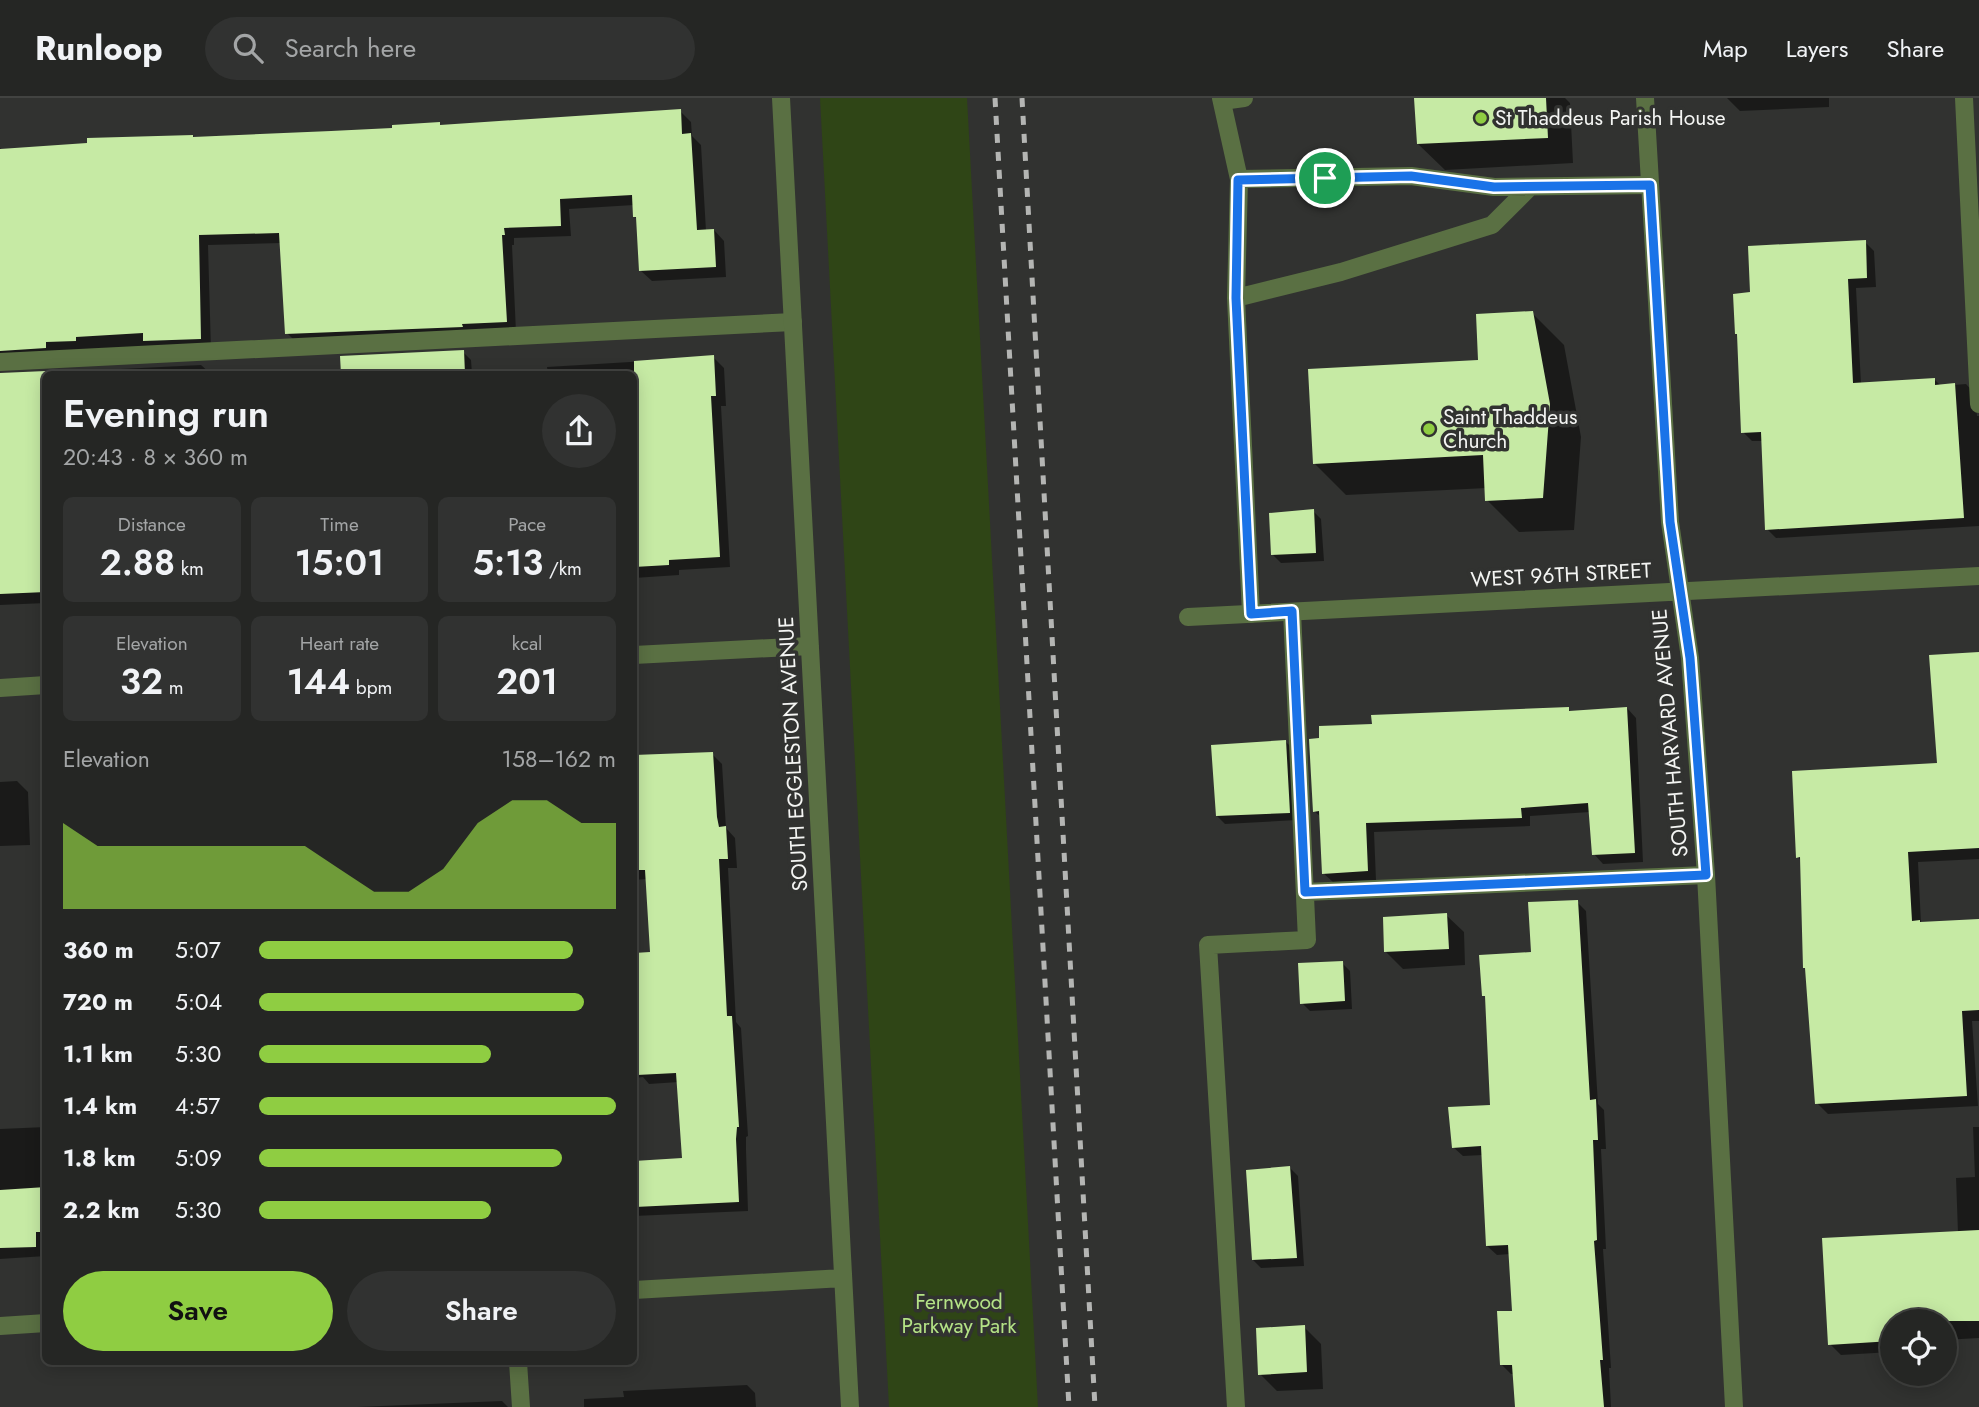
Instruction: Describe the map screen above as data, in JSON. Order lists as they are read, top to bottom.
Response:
{
  "streets": {
    "street": ["WEST 96TH STREET", "SOUTH HARVARD AVENUE", "SOUTH EGGLESTON AVENUE"]
  },
  "crossings": [
    ["WEST 96TH STREET", "SOUTH HARVARD AVENUE"]
  ],
  "parks": ["Fernwood Parkway Park"],
  "places": ["St Thaddeus Parish House", "Saint Thaddeus Church"],
  "page": {
    "header": "Runloop",
    "search": "Search here",
    "nav": ["Map", "Layers", "Share"],
    "heading": ["Evening run", "20:43 · 8 × 360 m"],
    "stats": [
      ["Distance", "2.88 km"],
      ["Time", "15:01"],
      ["Pace", "5:13 /km"],
      ["Elevation", "32 m"],
      ["Heart rate", "144 bpm"],
      ["kcal", "201"]
    ],
    "chart": ["Elevation", "158–162 m"],
    "list": [
      {
        "name": "360 m",
        "note": "5:07"
      },
      {
        "name": "720 m",
        "note": "5:04"
      },
      {
        "name": "1.1 km",
        "note": "5:30"
      },
      {
        "name": "1.4 km",
        "note": "4:57"
      },
      {
        "name": "1.8 km",
        "note": "5:09"
      },
      {
        "name": "2.2 km",
        "note": "5:30"
      }
    ],
    "buttons": ["Save", "Share"]
  }
}
